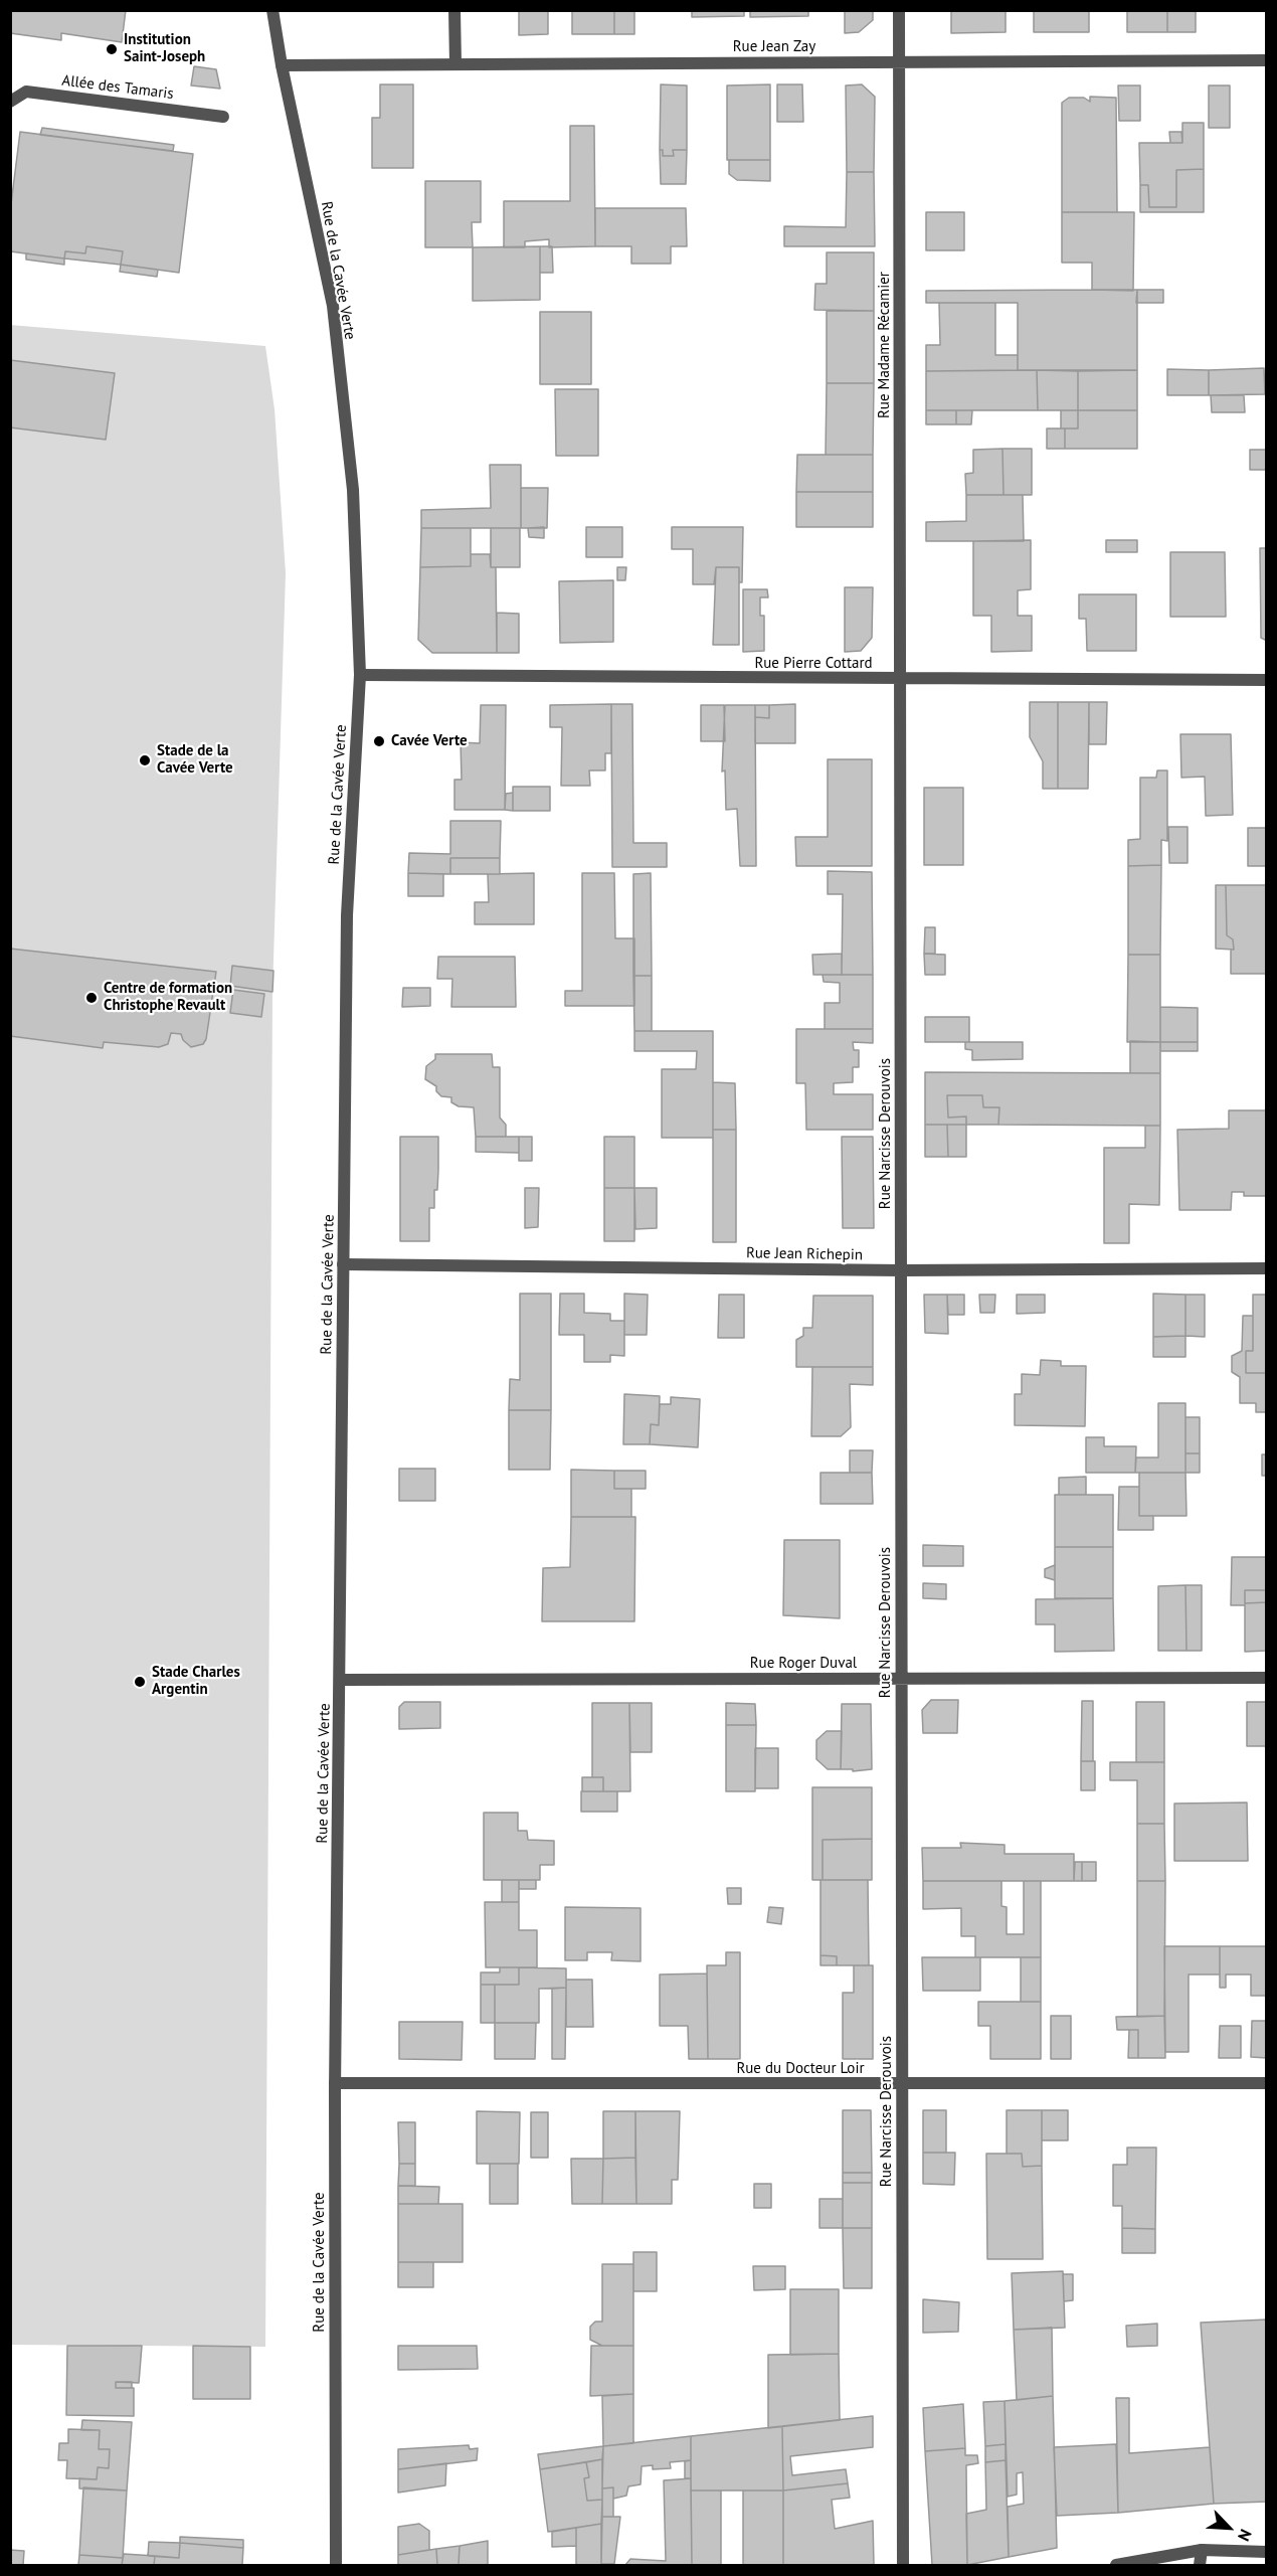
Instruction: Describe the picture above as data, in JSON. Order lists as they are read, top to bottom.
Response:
{
  "streets": {
    "street": [
      "Rue Jean Zay",
      "Allée des Tamaris",
      "Rue de la Cavée Verte",
      "Rue Madame Récamier",
      "Rue Pierre Cottard",
      "Rue Narcisse Derouvois",
      "Rue Jean Richepin",
      "Rue Roger Duval",
      "Rue du Docteur Loir"
    ]
  },
  "crossings": [
    ["Rue Jean Zay", "Rue de la Cavée Verte"],
    ["Rue Jean Zay", "Rue Madame Récamier"],
    ["Rue de la Cavée Verte", "Rue Pierre Cottard"],
    ["Rue de la Cavée Verte", "Rue Jean Richepin"],
    ["Rue de la Cavée Verte", "Rue Roger Duval"],
    ["Rue de la Cavée Verte", "Rue du Docteur Loir"],
    ["Rue Madame Récamier", "Rue Pierre Cottard"],
    ["Rue Madame Récamier", "Rue Narcisse Derouvois"],
    ["Rue Pierre Cottard", "Rue Narcisse Derouvois"],
    ["Rue Narcisse Derouvois", "Rue Jean Richepin"],
    ["Rue Narcisse Derouvois", "Rue Roger Duval"],
    ["Rue Narcisse Derouvois", "Rue du Docteur Loir"]
  ],
  "places": [
    "Institution Saint-Joseph",
    "Cavée Verte",
    "Stade de la Cavée Verte",
    "Centre de formation Christophe Revault",
    "Stade Charles Argentin"
  ],
  "north": "bottom right"
}
